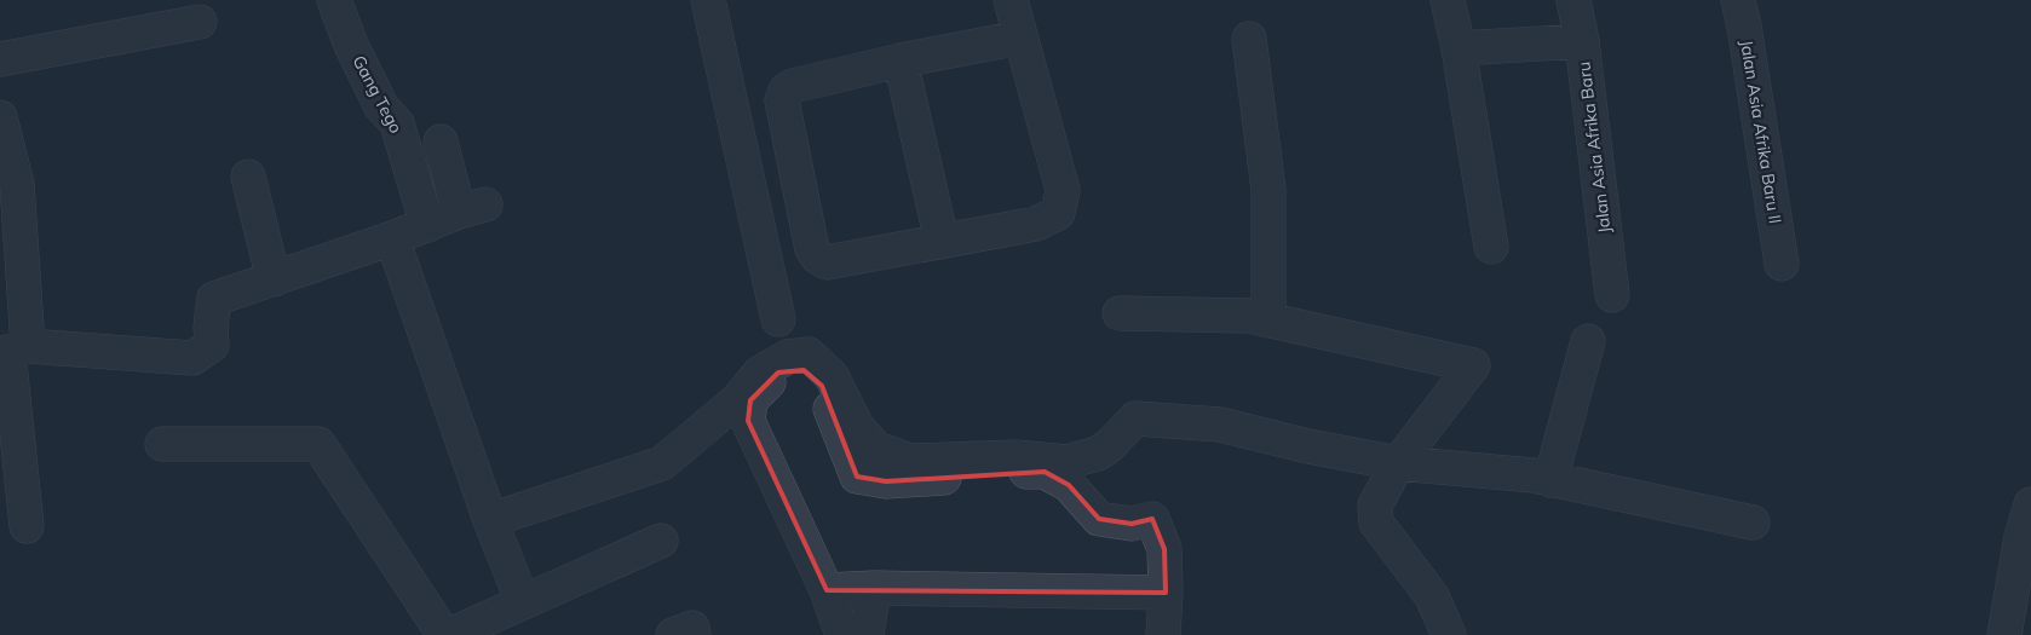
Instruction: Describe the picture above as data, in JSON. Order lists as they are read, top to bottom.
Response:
{
  "streets": {
    "street": ["Gang Tego", "Jalan Asia Afrika Baru II", "Jalan Asia Afrika Baru"]
  }
}
